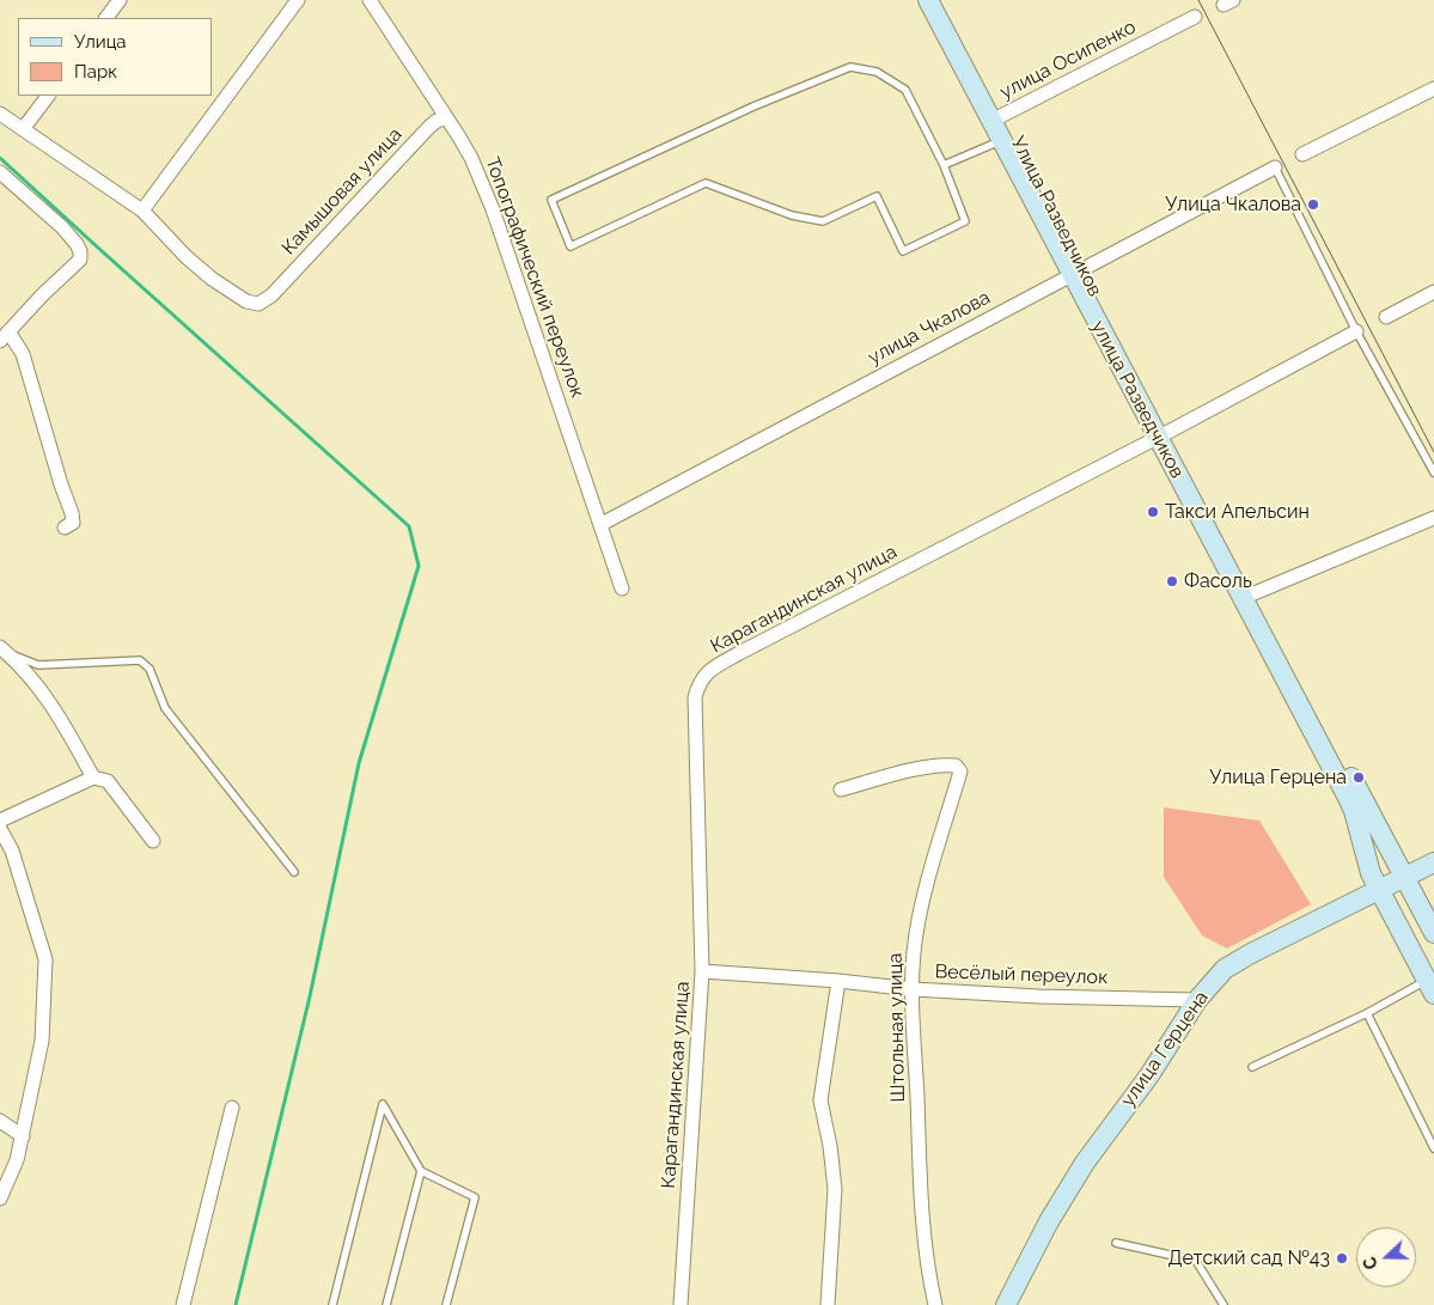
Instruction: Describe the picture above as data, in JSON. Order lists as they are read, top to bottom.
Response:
{
  "streets": {
    "main road": ["Улица Разведчиков", "улица Разведчиков", "улица Герцена"],
    "street": [
      "улица Осипенко",
      "Камышовая улица",
      "Топографический переулок",
      "улица Чкалова",
      "Карагандинская улица",
      "Весёлый переулок",
      "Штольная улица"
    ]
  },
  "crossings": [
    ["улица Осипенко", "Улица Разведчиков"],
    ["улица Осипенко", "улица Разведчиков"],
    ["Камышовая улица", "Топографический переулок"],
    ["Улица Разведчиков", "улица Чкалова"],
    ["Улица Разведчиков", "улица Разведчиков"],
    ["Топографический переулок", "улица Чкалова"],
    ["улица Чкалова", "улица Разведчиков"],
    ["улица Разведчиков", "Карагандинская улица"],
    ["улица Разведчиков", "улица Герцена"],
    ["Карагандинская улица", "Весёлый переулок"],
    ["Весёлый переулок", "Штольная улица"],
    ["Весёлый переулок", "улица Герцена"]
  ],
  "places": [
    "Улица Чкалова",
    "Такси Апельсин",
    "Фасоль",
    "Улица Герцена",
    "Детский сад №43"
  ],
  "legend": ["Улица", "Парк"],
  "north": "left"
}
